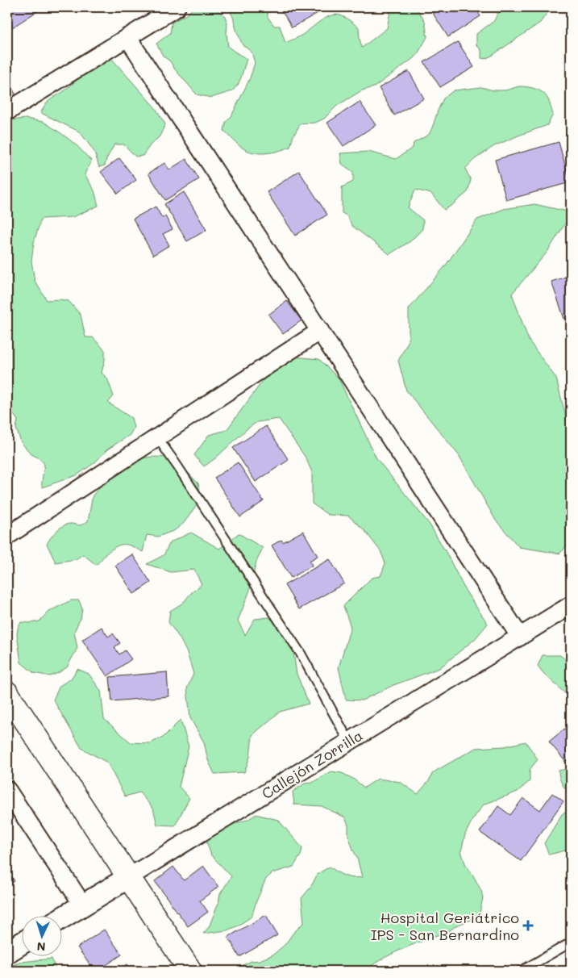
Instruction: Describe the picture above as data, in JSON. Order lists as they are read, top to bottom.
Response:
{
  "streets": {
    "street": ["Callejón Zorrilla"]
  },
  "places": {
    "health": ["Hospital Geriátrico IPS - San Bernardino"]
  },
  "north": "bottom"
}
